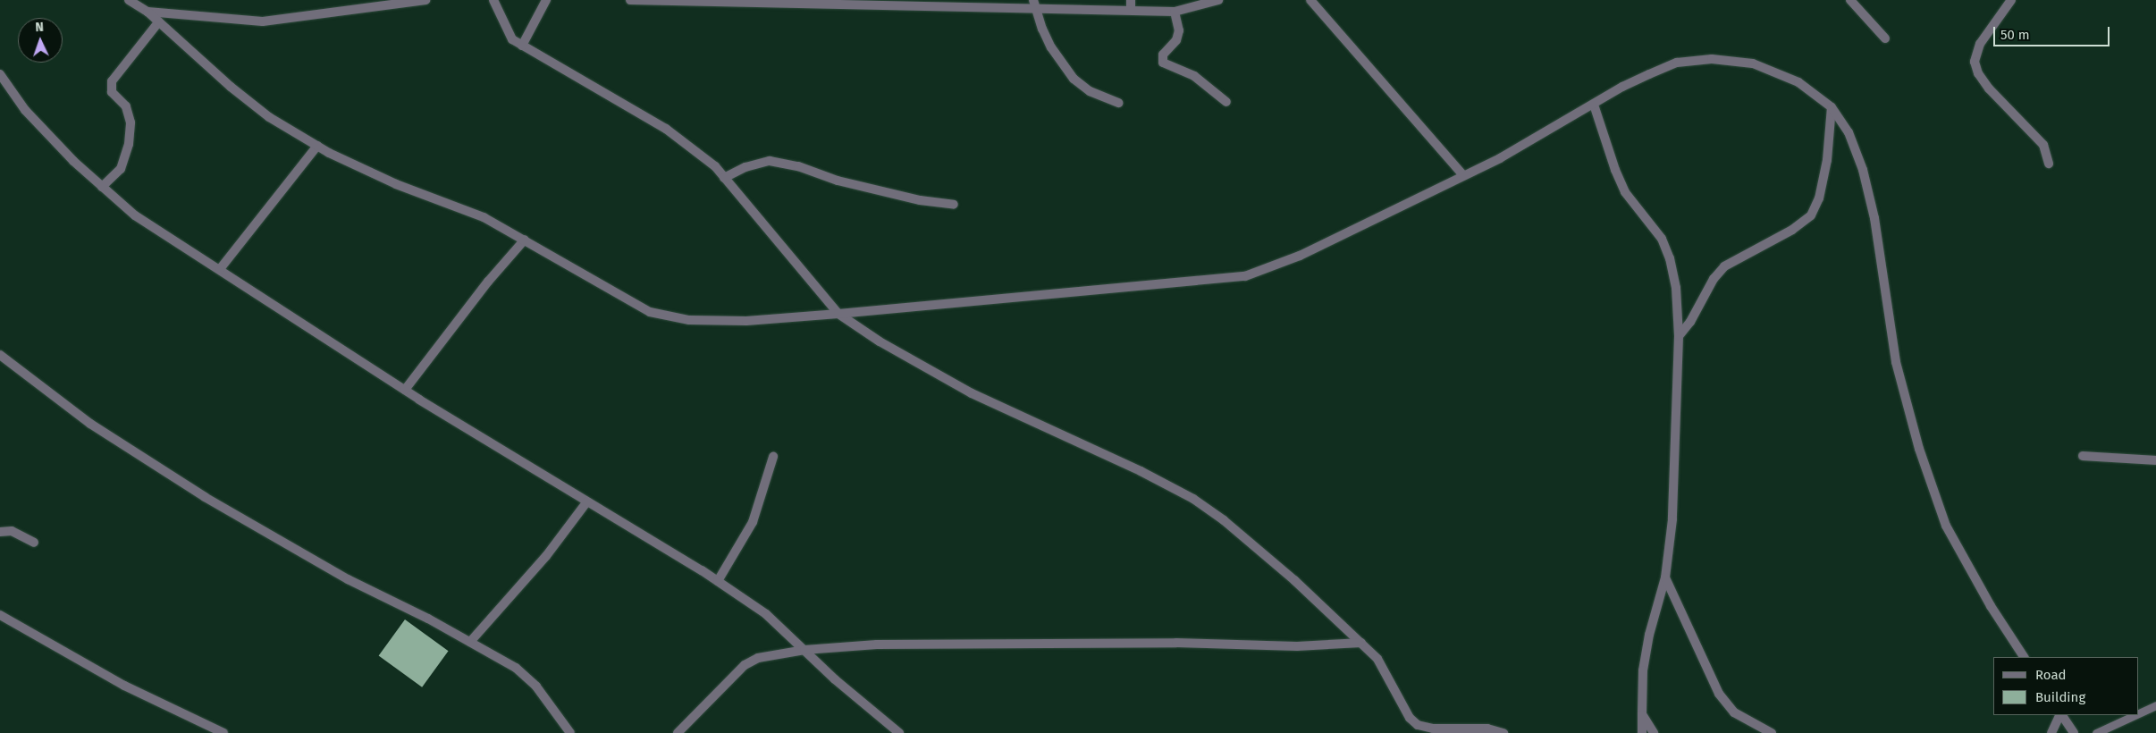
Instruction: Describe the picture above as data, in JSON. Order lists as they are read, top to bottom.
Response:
{
  "legend": ["Road", "Building"],
  "scale_bar": "50 m",
  "north": "top"
}
